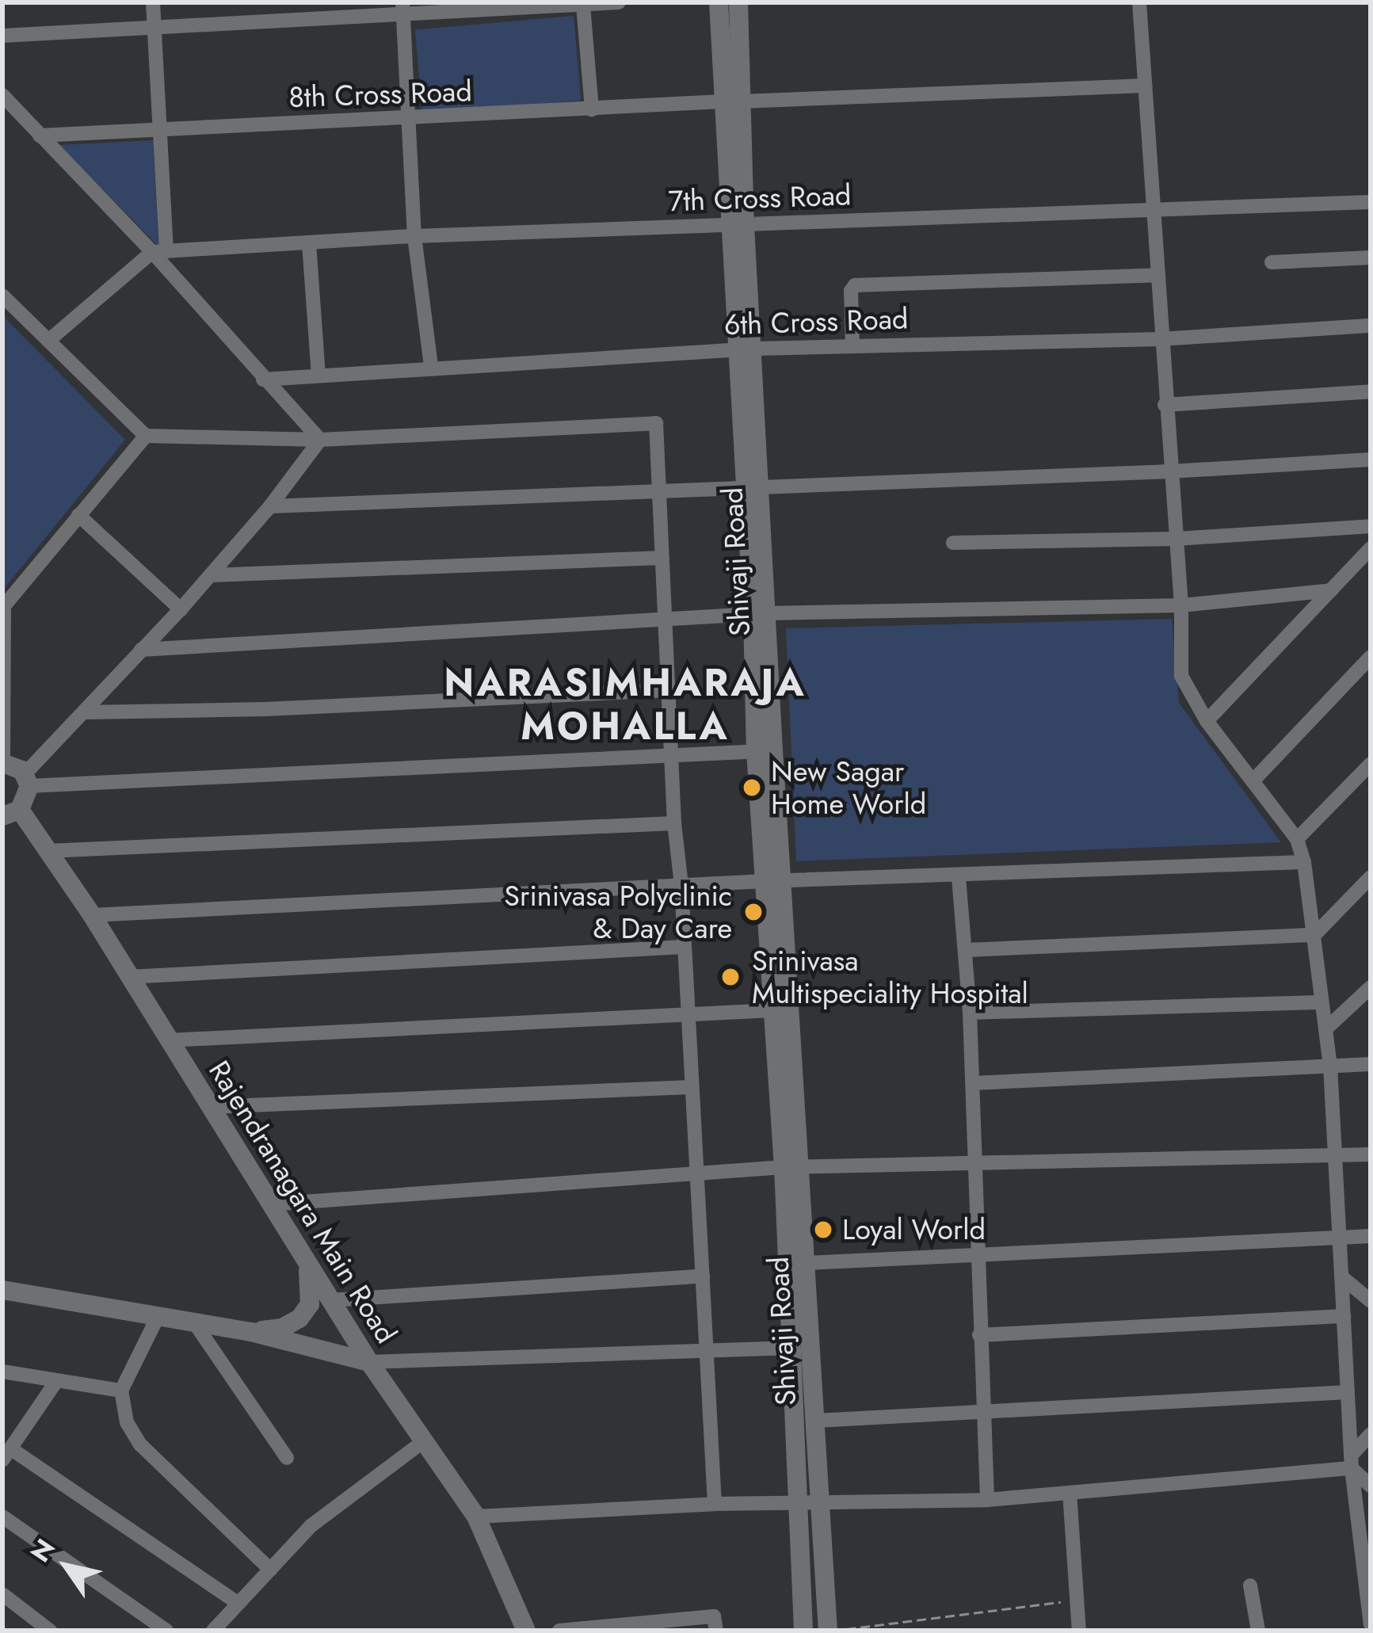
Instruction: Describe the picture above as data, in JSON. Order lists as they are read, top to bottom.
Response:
{
  "streets": {
    "street": [
      "8th Cross Road",
      "7th Cross Road",
      "6th Cross Road",
      "Shivaji Road",
      "Rajendranagara Main Road"
    ]
  },
  "crossings": [
    ["8th Cross Road", "Shivaji Road"],
    ["7th Cross Road", "Shivaji Road"],
    ["6th Cross Road", "Shivaji Road"]
  ],
  "districts": ["NARASIMHARAJA MOHALLA"],
  "places": [
    "New Sagar Home World",
    "Srinivasa Polyclinic & Day Care",
    "Srinivasa Multispeciality Hospital",
    "Loyal World"
  ],
  "north": "top left"
}
